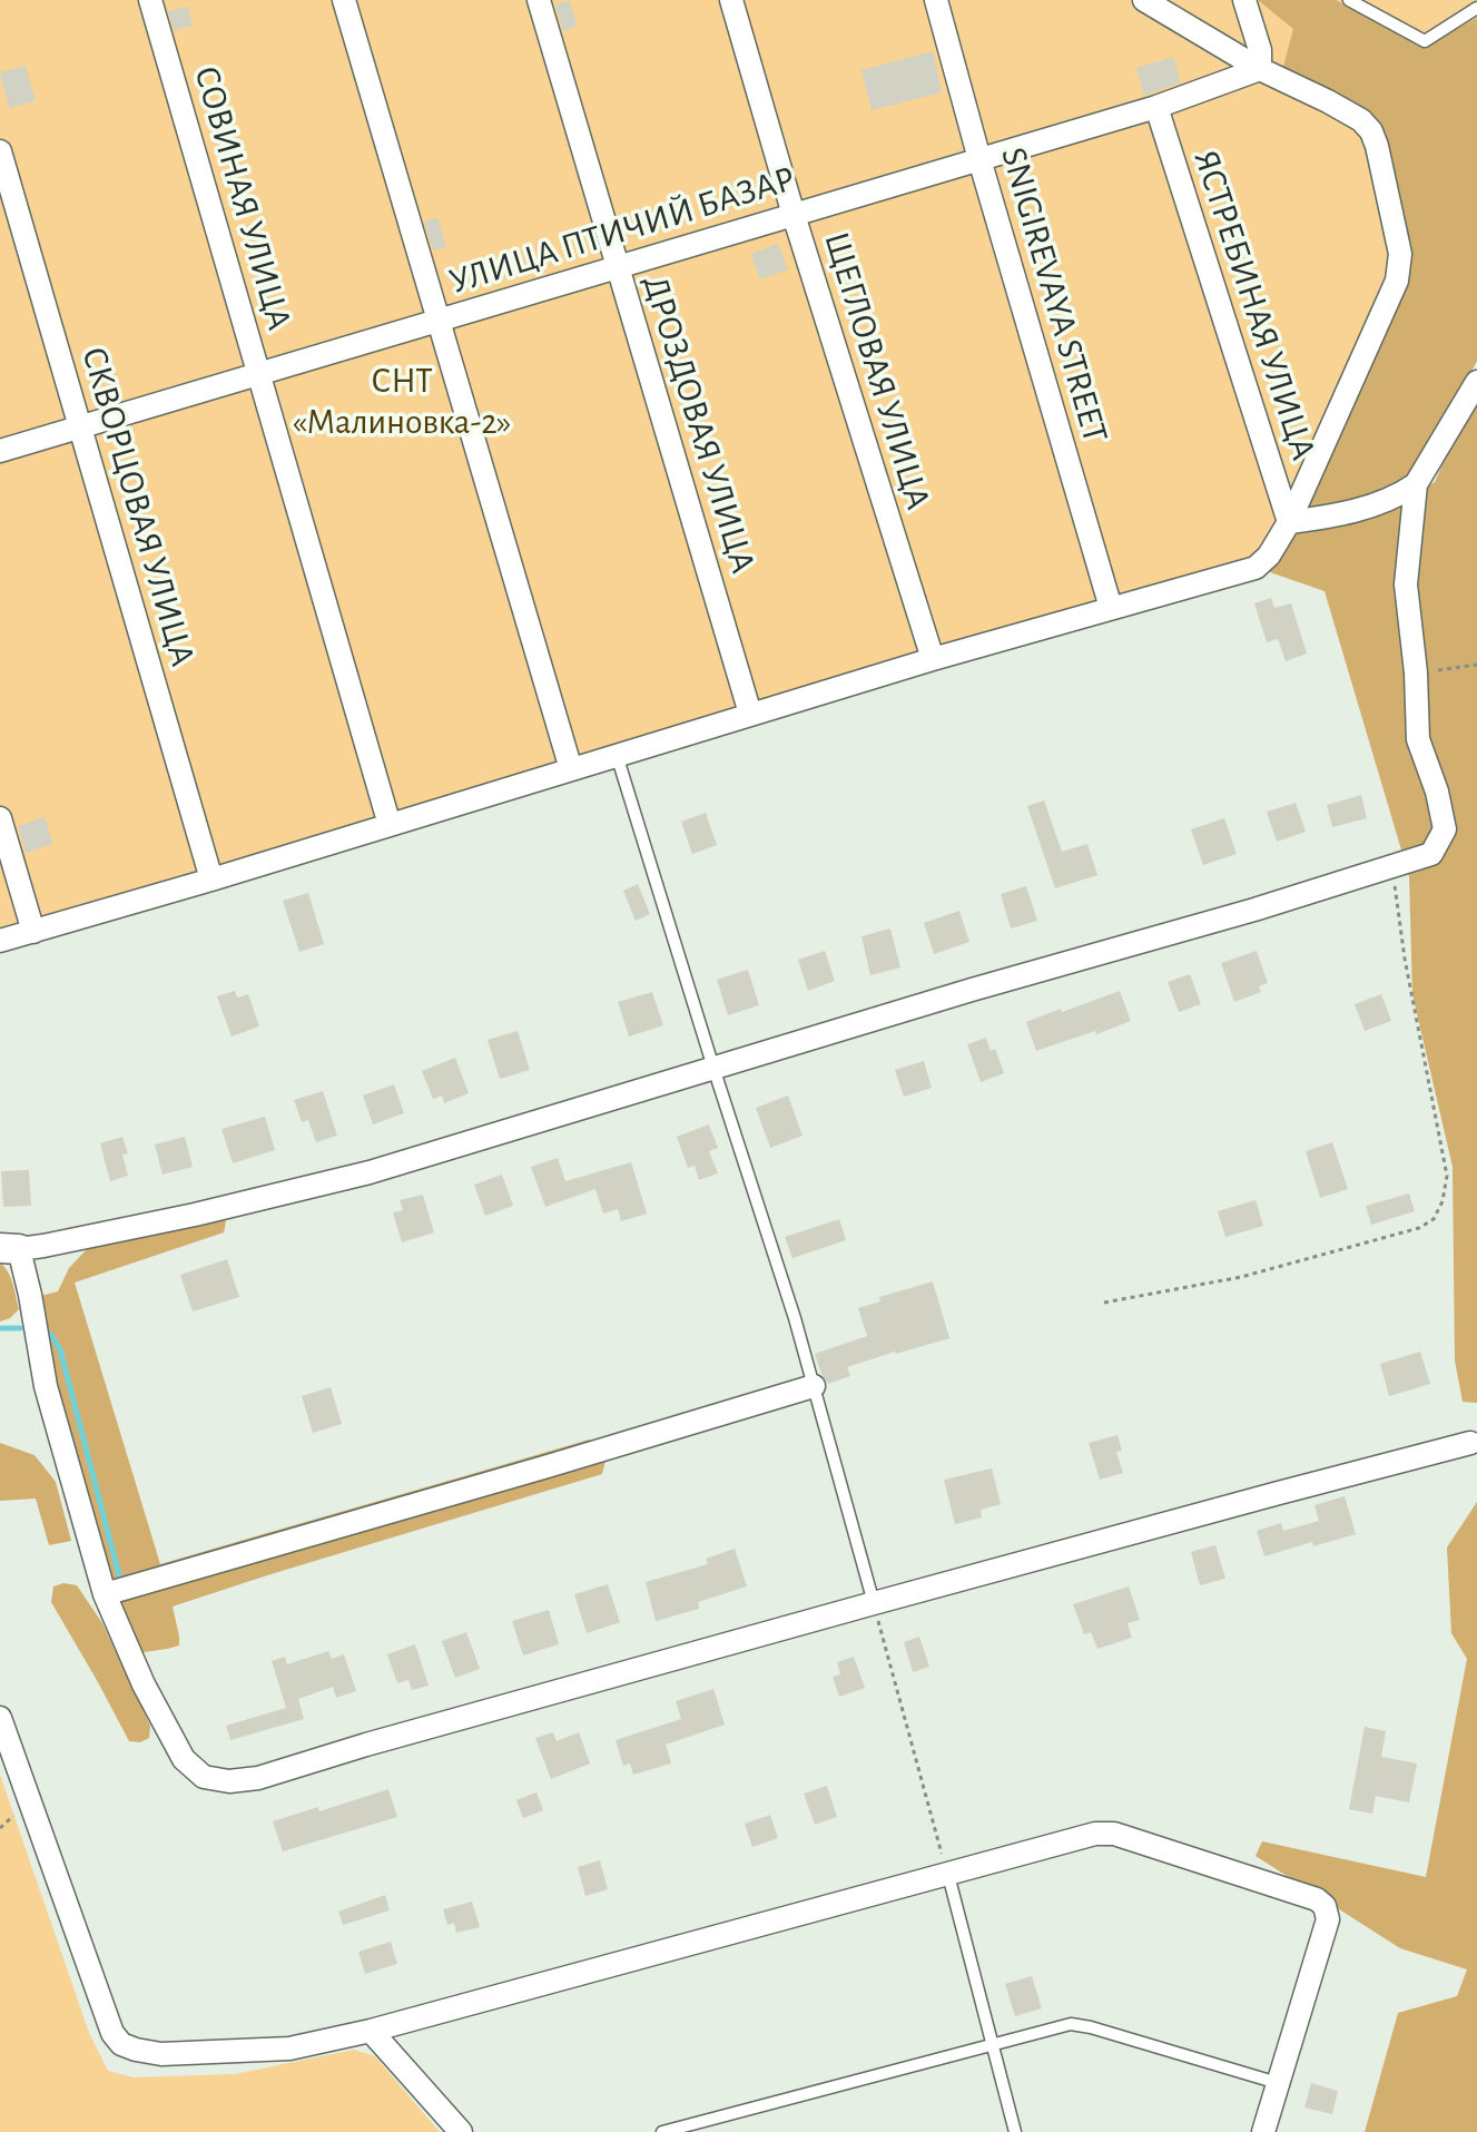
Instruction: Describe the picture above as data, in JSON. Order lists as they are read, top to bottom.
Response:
{
  "streets": {
    "street": [
      "СОВИНАЯ УЛИЦА",
      "УЛИЦА ПТИЧИЙ БАЗАР",
      "SNIGIREVAYA STREET",
      "ЯСТРЕБИНАЯ УЛИЦА",
      "ЩЕГЛОВАЯ УЛИЦА",
      "ДРОЗДОВАЯ УЛИЦА",
      "СКВОРЦОВАЯ УЛИЦА"
    ]
  },
  "crossings": [
    ["СОВИНАЯ УЛИЦА", "УЛИЦА ПТИЧИЙ БАЗАР"],
    ["УЛИЦА ПТИЧИЙ БАЗАР", "SNIGIREVAYA STREET"],
    ["УЛИЦА ПТИЧИЙ БАЗАР", "ЯСТРЕБИНАЯ УЛИЦА"],
    ["УЛИЦА ПТИЧИЙ БАЗАР", "ЩЕГЛОВАЯ УЛИЦА"],
    ["УЛИЦА ПТИЧИЙ БАЗАР", "ДРОЗДОВАЯ УЛИЦА"],
    ["УЛИЦА ПТИЧИЙ БАЗАР", "СКВОРЦОВАЯ УЛИЦА"]
  ],
  "parks": ["СНТ «Малиновка-2»"]
}
